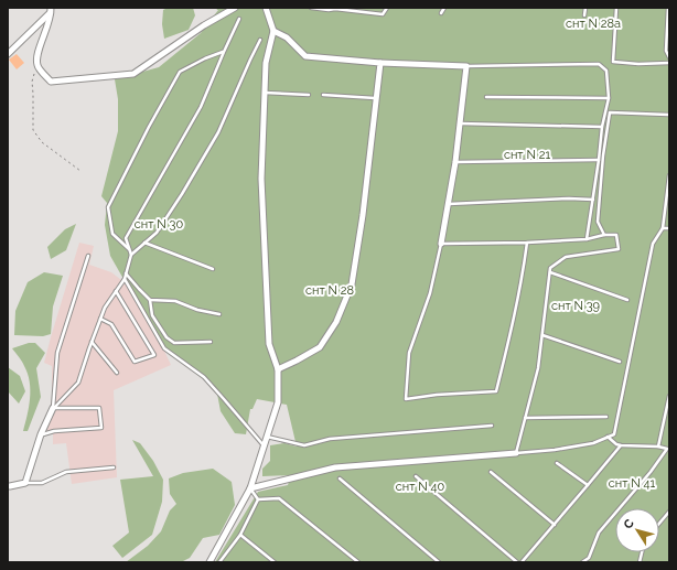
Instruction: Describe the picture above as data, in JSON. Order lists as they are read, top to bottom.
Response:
{
  "parks": [
    "снт N 28а",
    "снт N 21",
    "снт N 30",
    "снт N 28",
    "снт N 39",
    "снт N 41",
    "снт N 40"
  ],
  "north": "top left"
}
